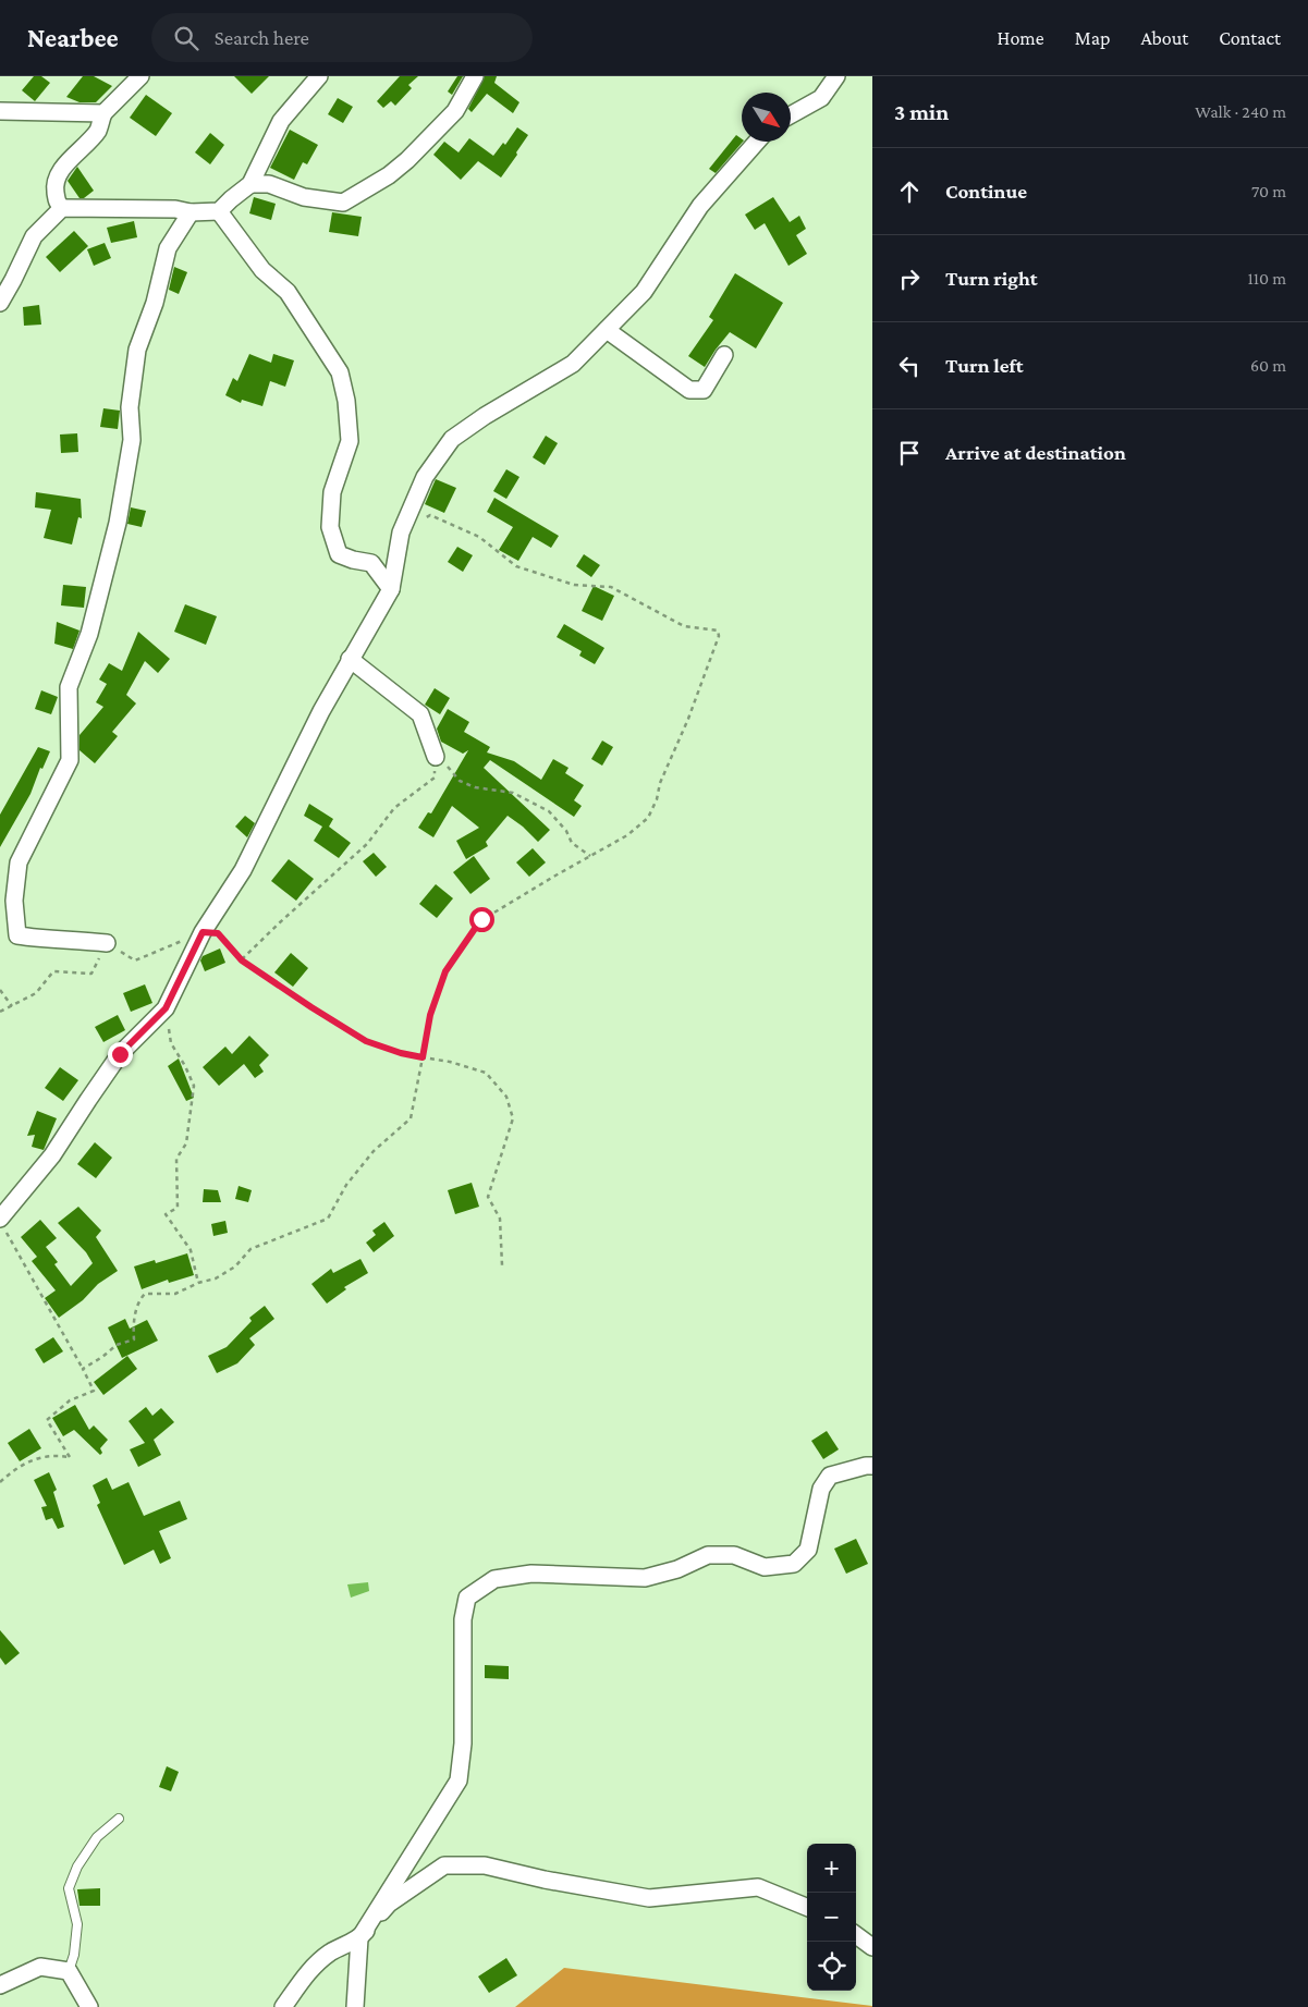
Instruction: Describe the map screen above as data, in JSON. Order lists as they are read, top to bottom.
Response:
{
  "north": "bottom right",
  "page": {
    "header": "Nearbee",
    "search": "Search here",
    "nav": [
      "Home",
      "Map",
      "About",
      "Contact"
    ],
    "heading": ["3 min", "Walk · 240 m"],
    "list": [
      ["Continue", "70 m"],
      ["Turn right", "110 m"],
      ["Turn left", "60 m"],
      "Arrive at destination"
    ],
    "map_buttons": ["+", "−"]
  }
}
